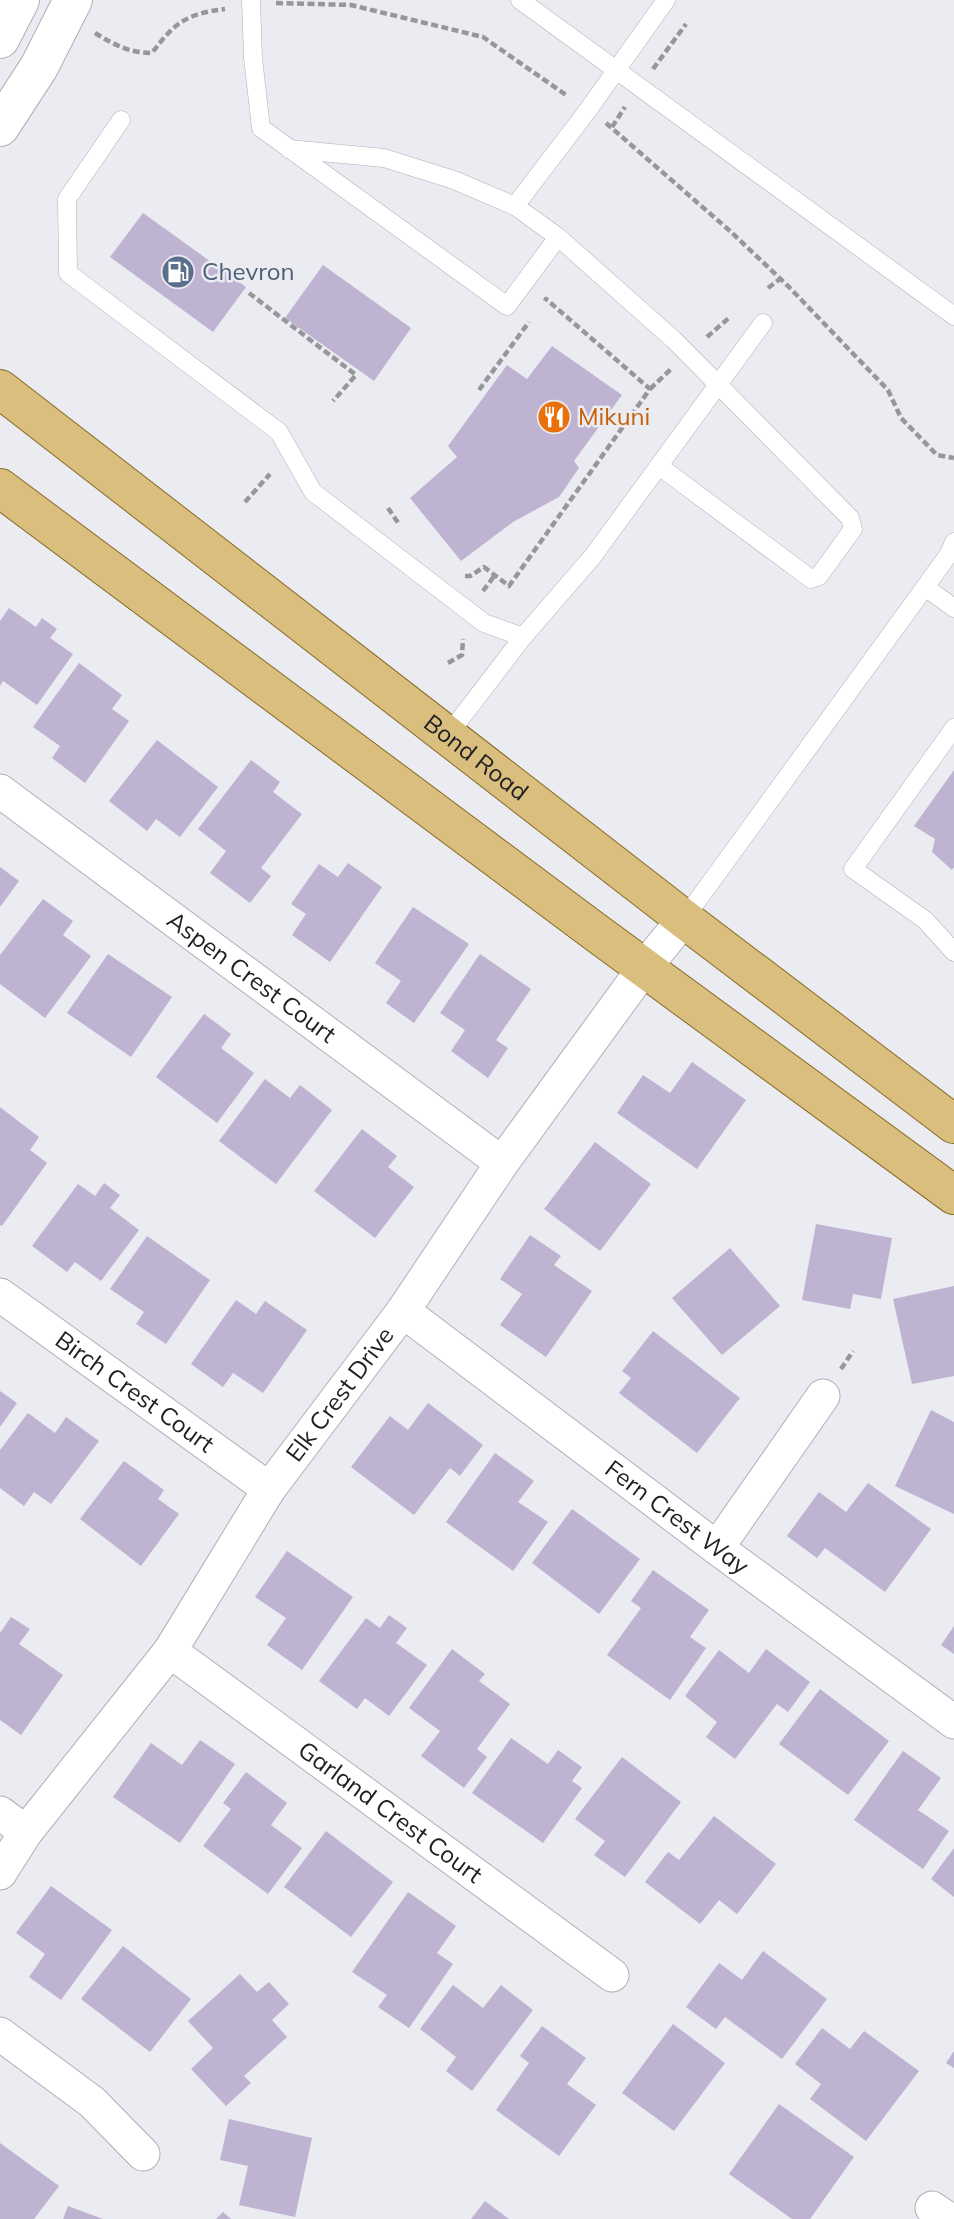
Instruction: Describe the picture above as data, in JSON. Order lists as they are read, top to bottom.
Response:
{
  "streets": {
    "main road": ["Bond Road"],
    "street": [
      "Aspen Crest Court",
      "Birch Crest Court",
      "Elk Crest Drive",
      "Fern Crest Way",
      "Garland Crest Court"
    ]
  },
  "crossings": [
    ["Bond Road", "Elk Crest Drive"],
    ["Aspen Crest Court", "Elk Crest Drive"],
    ["Birch Crest Court", "Elk Crest Drive"],
    ["Elk Crest Drive", "Fern Crest Way"],
    ["Elk Crest Drive", "Garland Crest Court"]
  ],
  "places": {
    "fuel station": ["Chevron"],
    "restaurant": ["Mikuni"]
  }
}
